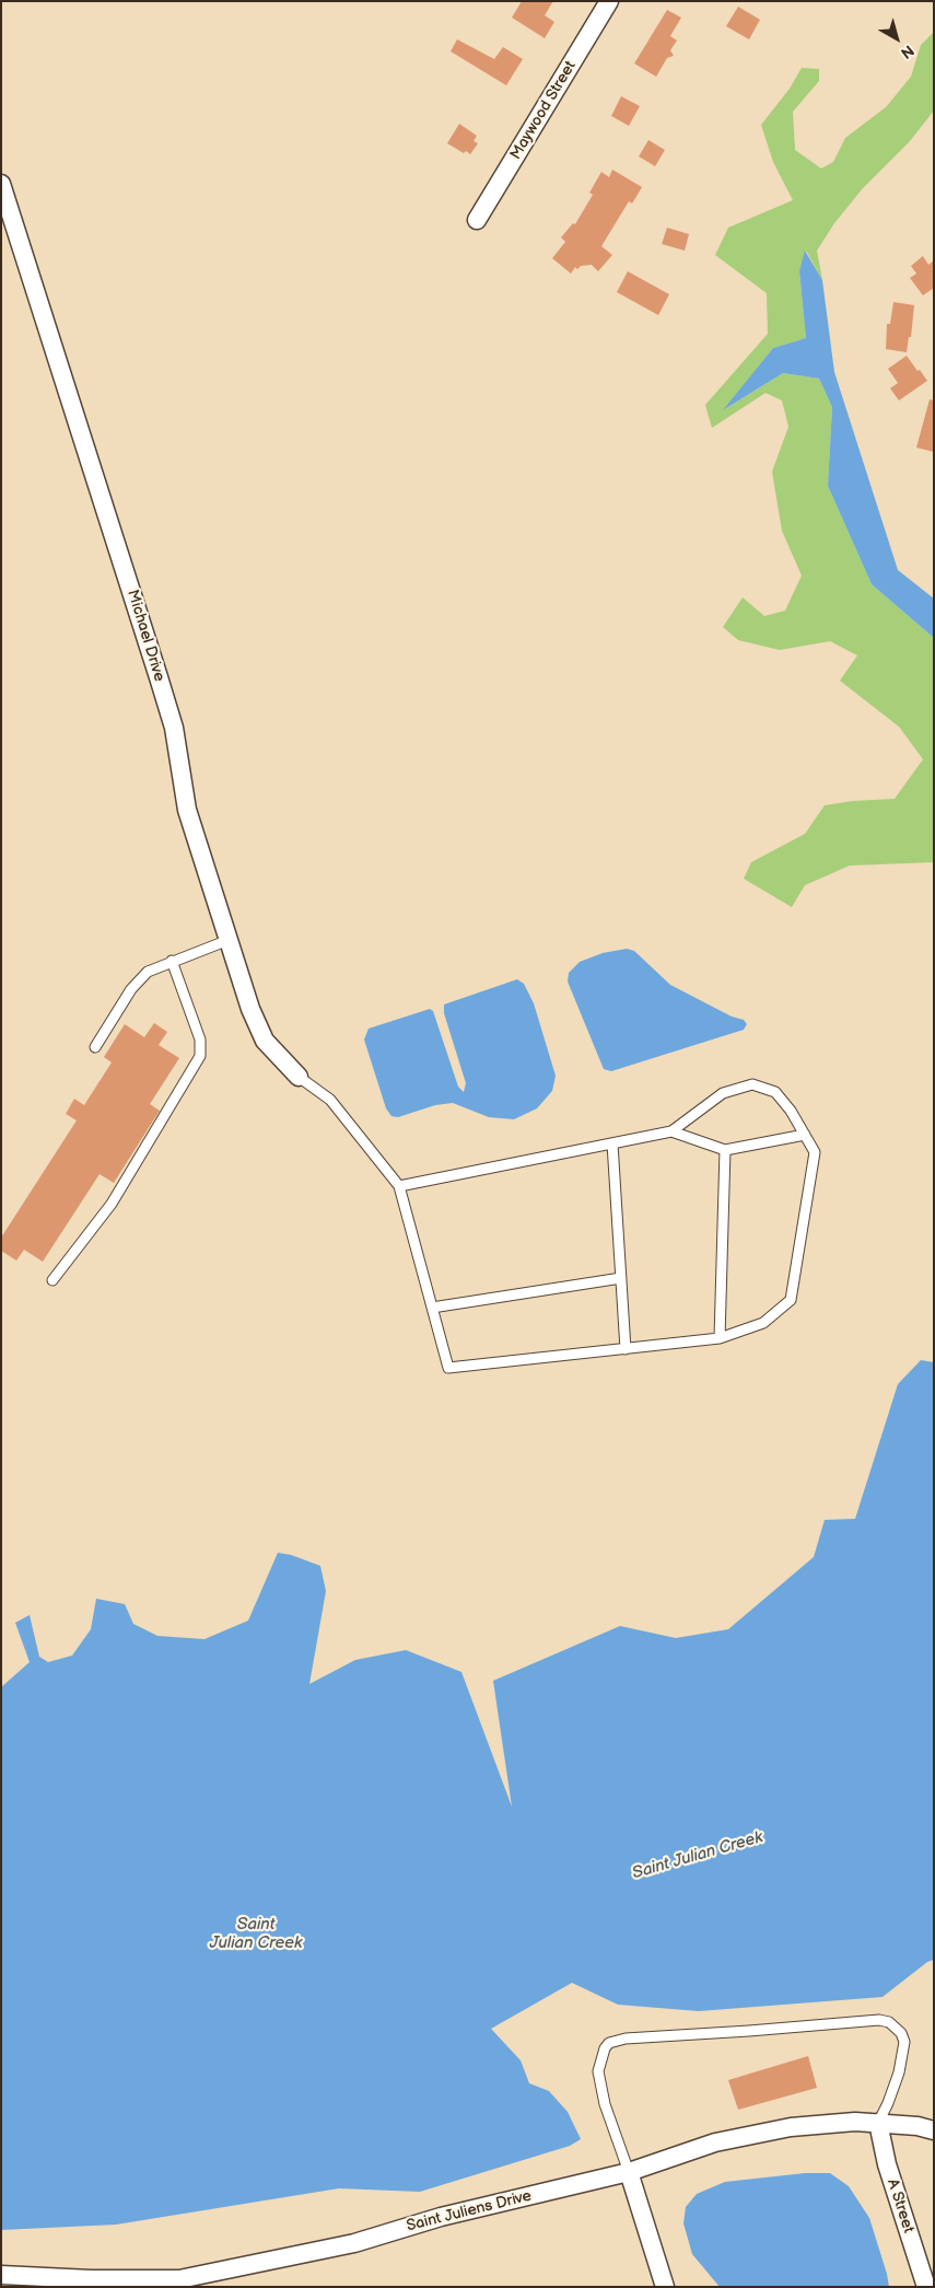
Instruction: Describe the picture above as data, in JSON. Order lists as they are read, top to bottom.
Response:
{
  "streets": {
    "street": [
      "Maywood Street",
      "Michael Drive",
      "A Street",
      "Saint Juliens Drive"
    ]
  },
  "crossings": [
    ["A Street", "Saint Juliens Drive"]
  ],
  "water": ["Saint Julian Creek"],
  "north": "bottom right"
}
